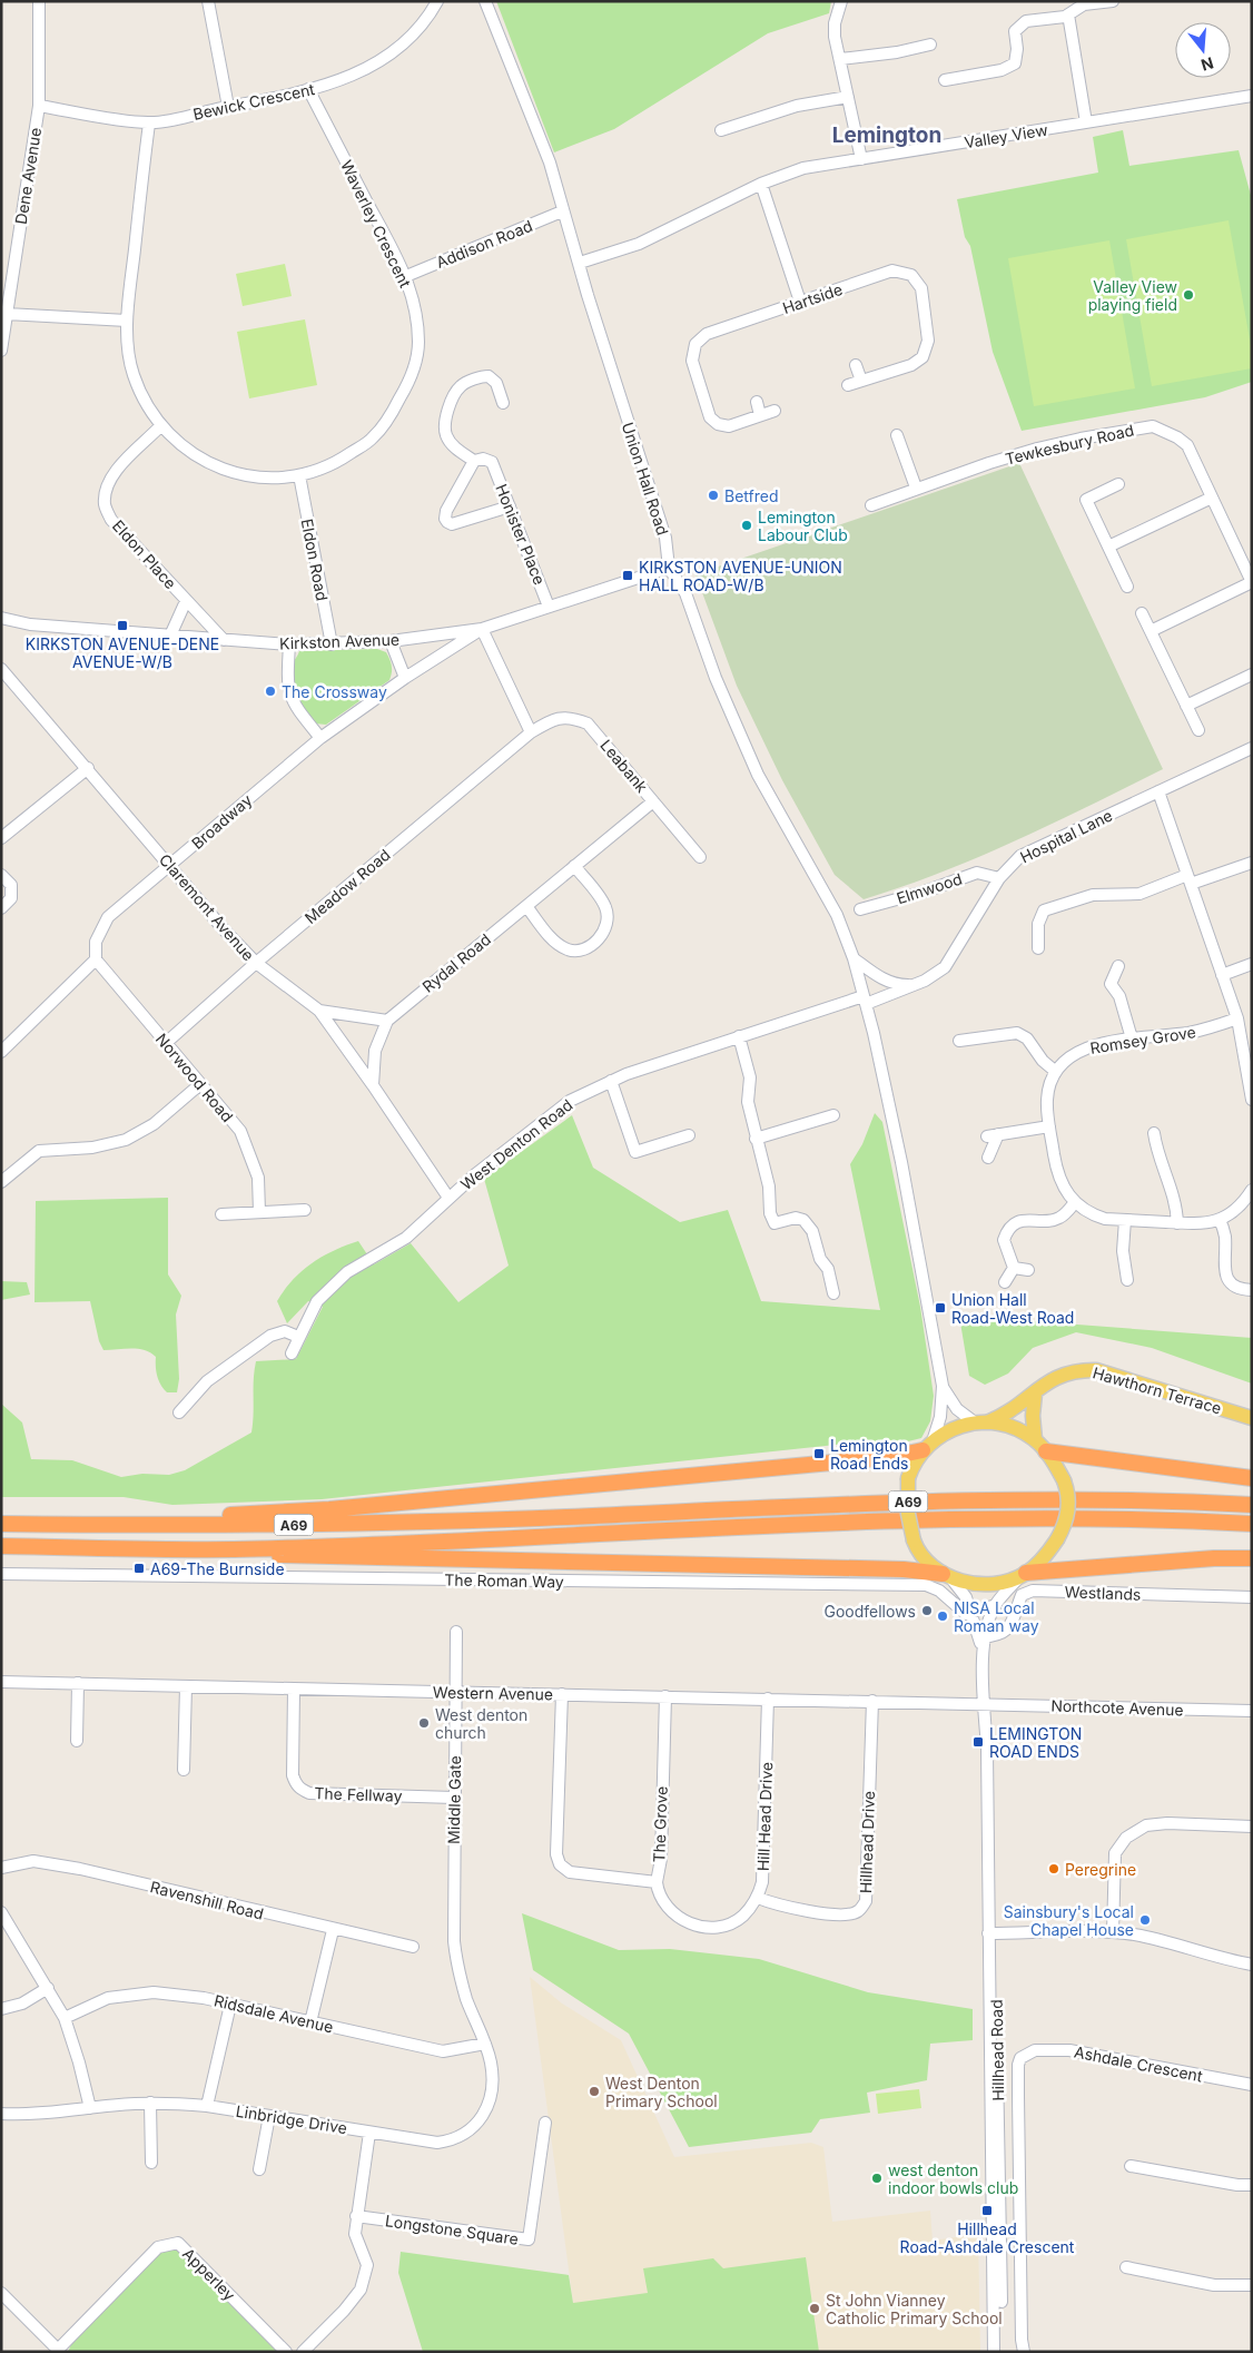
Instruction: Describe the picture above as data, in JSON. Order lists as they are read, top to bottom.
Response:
{
  "streets": {
    "highway": ["A69"],
    "main road": ["Hawthorn Terrace"],
    "street": [
      "Bewick Crescent",
      "Valley View",
      "Dene Avenue",
      "Waverley Crescent",
      "Addison Road",
      "Hartside",
      "Tewkesbury Road",
      "Union Hall Road",
      "Honister Place",
      "Eldon Place",
      "Eldon Road",
      "Kirkston Avenue",
      "Leabank",
      "Broadway",
      "Hospital Lane",
      "Meadow Road",
      "Elmwood",
      "Claremont Avenue",
      "Rydal Road",
      "Romsey Grove",
      "Norwood Road",
      "West Denton Road",
      "The Roman Way",
      "Westlands",
      "Western Avenue",
      "Northcote Avenue",
      "The Fellway",
      "Middle Gate",
      "Hill Head Drive",
      "The Grove",
      "Hillhead Drive",
      "Ravenshill Road",
      "Ridsdale Avenue",
      "Hillhead Road",
      "Ashdale Crescent",
      "Linbridge Drive",
      "Longstone Square",
      "Apperley"
    ]
  },
  "crossings": [
    ["Bewick Crescent", "Dene Avenue"],
    ["Bewick Crescent", "Waverley Crescent"],
    ["Valley View", "Union Hall Road"],
    ["Waverley Crescent", "Addison Road"],
    ["Waverley Crescent", "Eldon Place"],
    ["Waverley Crescent", "Eldon Road"],
    ["Addison Road", "Union Hall Road"],
    ["Union Hall Road", "Kirkston Avenue"],
    ["Union Hall Road", "Hospital Lane"],
    ["Union Hall Road", "West Denton Road"],
    ["Honister Place", "Kirkston Avenue"],
    ["Eldon Place", "Kirkston Avenue"],
    ["Eldon Road", "Kirkston Avenue"],
    ["Kirkston Avenue", "Broadway"],
    ["Leabank", "Meadow Road"],
    ["Leabank", "Rydal Road"],
    ["Broadway", "Claremont Avenue"],
    ["Broadway", "Norwood Road"],
    ["Hospital Lane", "Elmwood"],
    ["Hospital Lane", "West Denton Road"],
    ["Meadow Road", "Claremont Avenue"],
    ["Meadow Road", "Norwood Road"],
    ["Claremont Avenue", "West Denton Road"],
    ["Hawthorn Terrace", "Hillhead Road"],
    ["The Roman Way", "Hillhead Road"],
    ["Westlands", "Hillhead Road"],
    ["Western Avenue", "Northcote Avenue"],
    ["Western Avenue", "The Fellway"],
    ["Western Avenue", "Middle Gate"],
    ["Western Avenue", "Hill Head Drive"],
    ["Western Avenue", "The Grove"],
    ["Western Avenue", "Hillhead Drive"],
    ["Western Avenue", "Hillhead Road"],
    ["Northcote Avenue", "Hillhead Road"],
    ["The Fellway", "Middle Gate"],
    ["Middle Gate", "Linbridge Drive"],
    ["Hill Head Drive", "Hillhead Drive"],
    ["Ridsdale Avenue", "Linbridge Drive"]
  ],
  "districts": ["Lemington"],
  "places": {
    "other": [
      "Valley View playing field",
      "Betfred",
      "Lemington Labour Club",
      "The Crossway",
      "Goodfellows",
      "NISA Local Roman way",
      "West denton church",
      "Peregrine",
      "Sainsbury's Local Chapel House",
      "West Denton Primary School",
      "west denton indoor bowls club",
      "St John Vianney Catholic Primary School"
    ],
    "transit": [
      "KIRKSTON AVENUE-UNION HALL ROAD-W/B",
      "KIRKSTON AVENUE-DENE AVENUE-W/B",
      "Union Hall Road-West Road",
      "Lemington Road Ends",
      "A69-The Burnside",
      "LEMINGTON ROAD ENDS",
      "Hillhead Road-Ashdale Crescent"
    ]
  },
  "north": "bottom"
}
